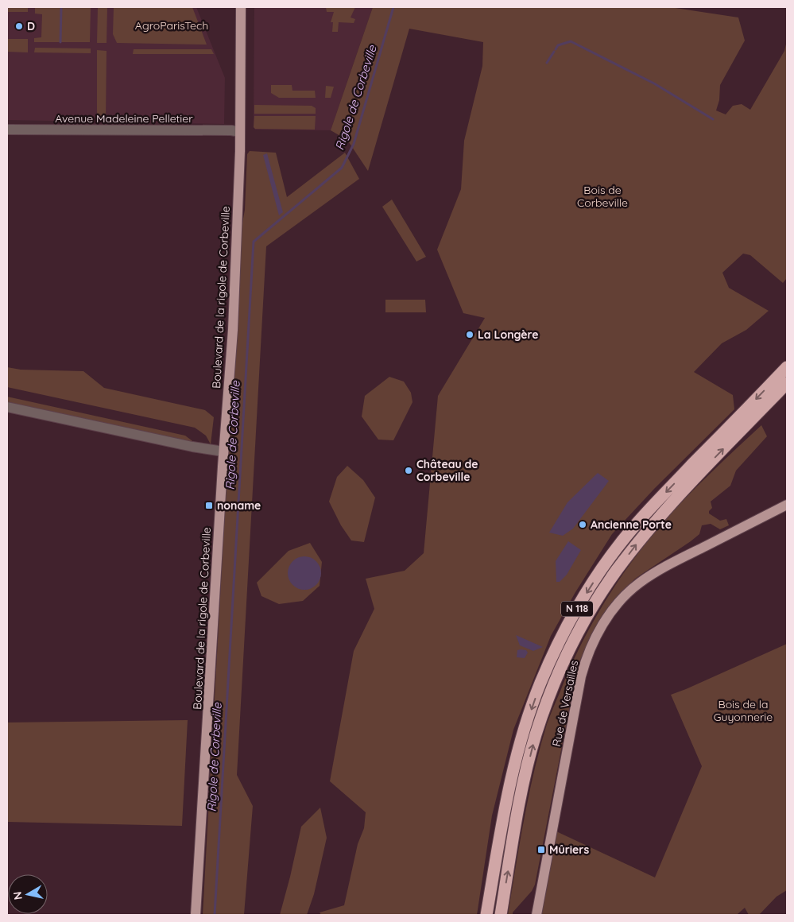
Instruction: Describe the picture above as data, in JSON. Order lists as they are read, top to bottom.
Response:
{
  "streets": {
    "highway": ["N 118"],
    "main road": ["Boulevard de la rigole de Corbeville", "Rue de Versailles"],
    "street": ["Avenue Madeleine Pelletier"]
  },
  "crossings": [
    ["Avenue Madeleine Pelletier", "Boulevard de la rigole de Corbeville"]
  ],
  "water": ["Rigole de Corbeville"],
  "parks": ["AgroParisTech", "Bois de Corbeville", "Bois de la Guyonnerie"],
  "places": {
    "other": [
      "D",
      "La Longère",
      "Château de Corbeville",
      "Ancienne Porte"
    ],
    "transit": ["noname", "Mûriers"]
  },
  "north": "left"
}
